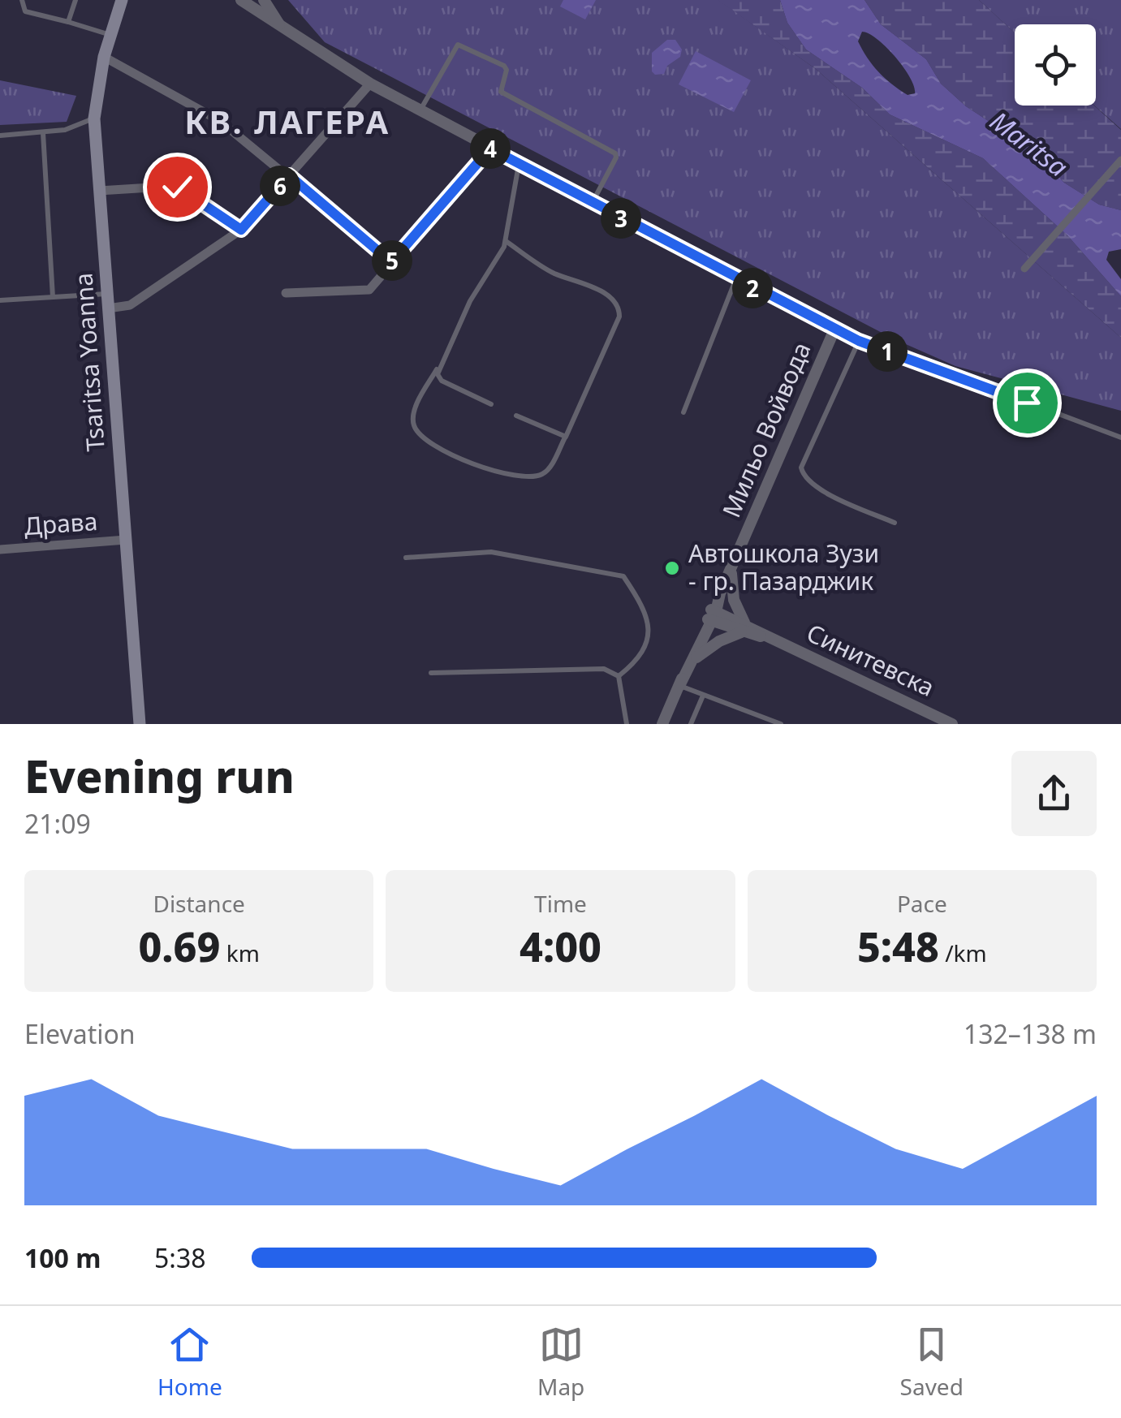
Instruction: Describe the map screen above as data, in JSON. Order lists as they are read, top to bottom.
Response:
{
  "streets": {
    "main road": ["Tsaritsa Yoanna"],
    "street": ["Мильо Войвода", "Драва", "Синитевска"]
  },
  "crossings": [
    ["Tsaritsa Yoanna", "Драва"],
    ["Мильо Войвода", "Синитевска"]
  ],
  "districts": ["КВ. ЛАГЕРА"],
  "water": ["Maritsa"],
  "places": ["Автошкола Зузи - гр. Пазарджик"],
  "page": {
    "pins": [
      "4",
      "6",
      "3",
      "5",
      "2",
      "1"
    ],
    "heading": ["Evening run", "21:09"],
    "stats": [
      ["Distance", "0.69 km"],
      ["Time", "4:00"],
      ["Pace", "5:48 /km"]
    ],
    "chart": ["Elevation", "132–138 m"],
    "list": [
      {
        "name": "100 m",
        "note": "5:38"
      }
    ],
    "tabs": ["Home", "Map", "Saved"]
  }
}
